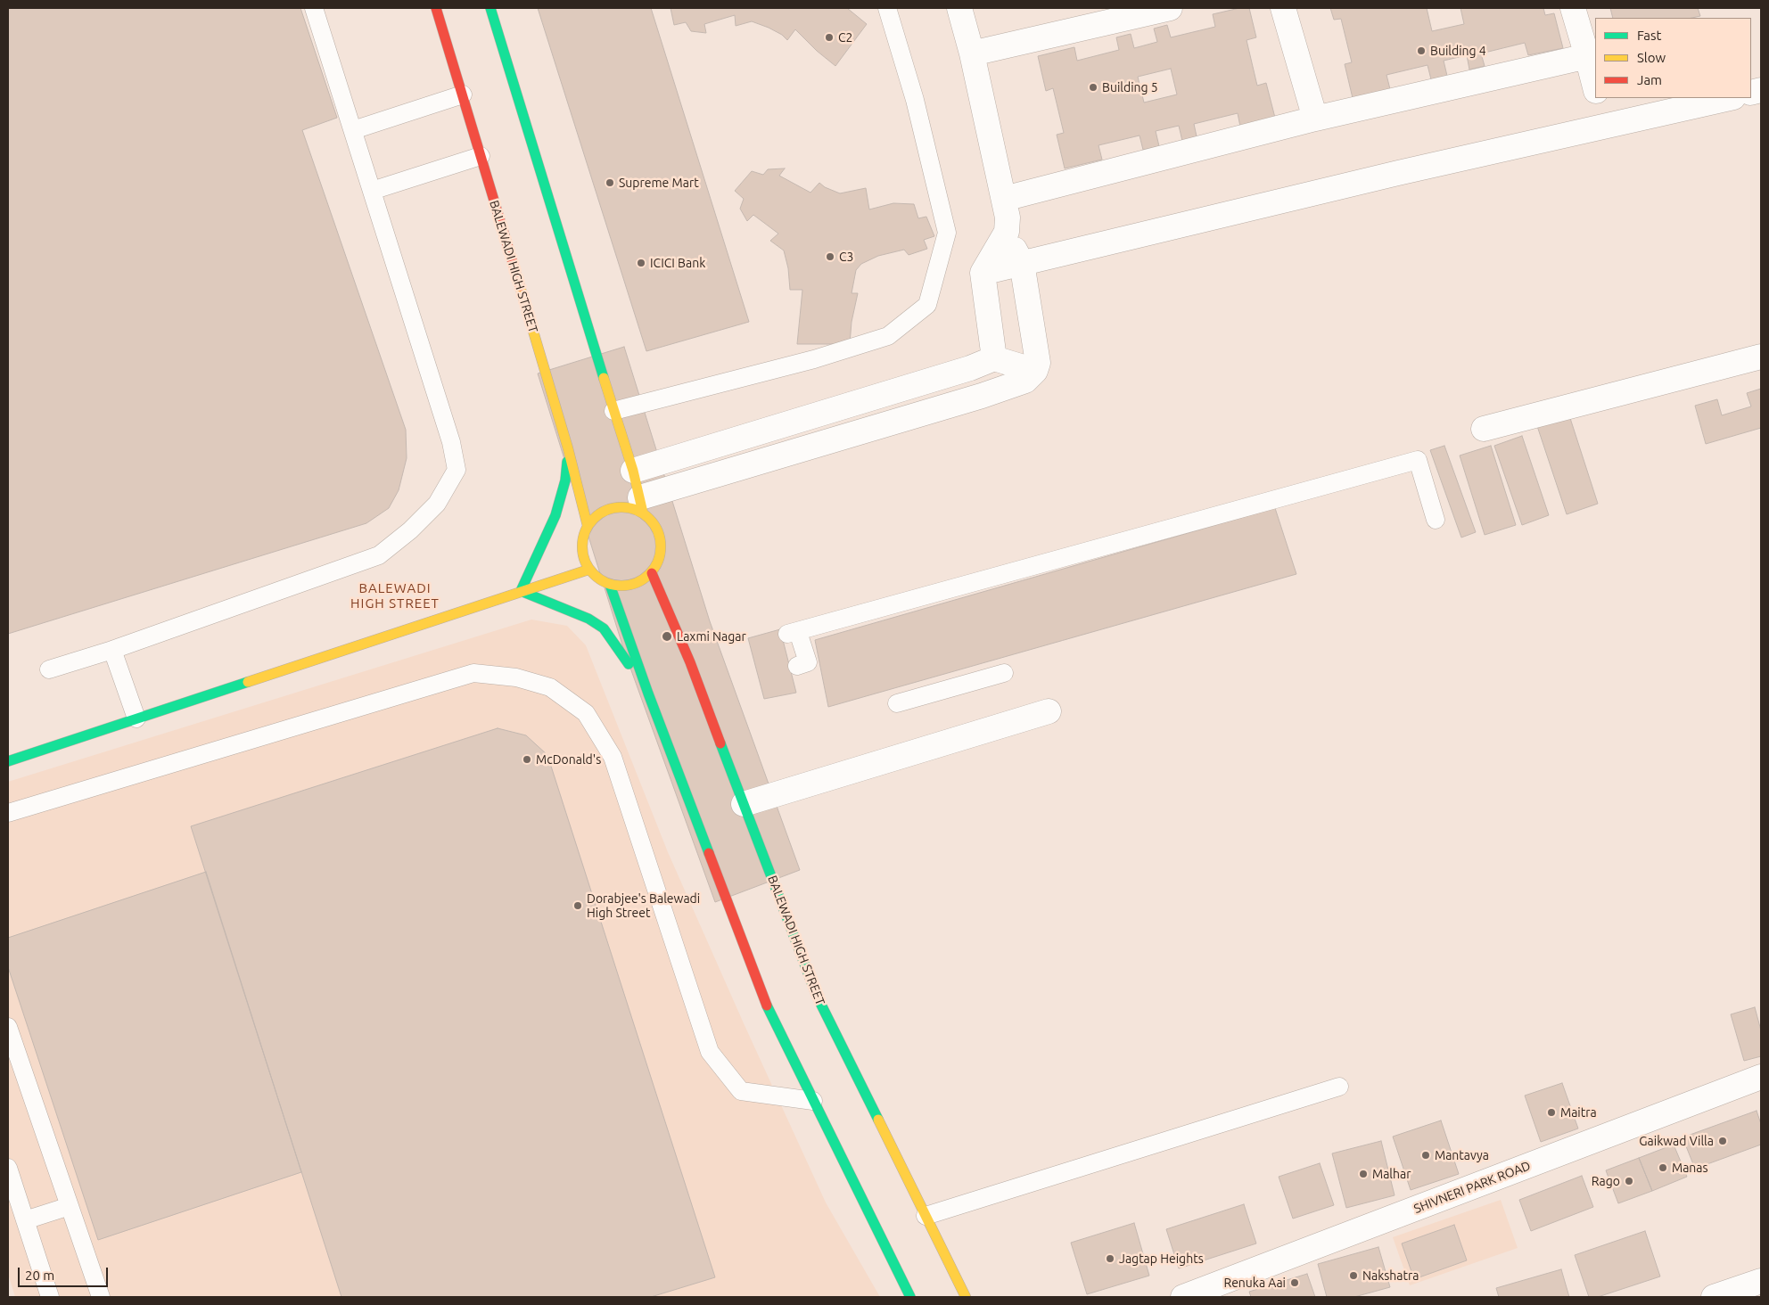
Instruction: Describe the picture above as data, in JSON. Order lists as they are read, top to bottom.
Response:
{
  "streets": {
    "street": ["BALEWADI HIGH STREET", "SHIVNERI PARK ROAD"]
  },
  "districts": ["BALEWADI HIGH STREET"],
  "places": [
    "C2",
    "Building 4",
    "Building 5",
    "Supreme Mart",
    "C3",
    "ICICI Bank",
    "Laxmi Nagar",
    "McDonald's",
    "Dorabjee's Balewadi High Street",
    "Maitra",
    "Gaikwad Villa",
    "Mantavya",
    "Manas",
    "Malhar",
    "Rago",
    "Jagtap Heights",
    "Nakshatra",
    "Renuka Aai"
  ],
  "legend": ["Fast", "Slow", "Jam"],
  "scale_bar": "20 m"
}
